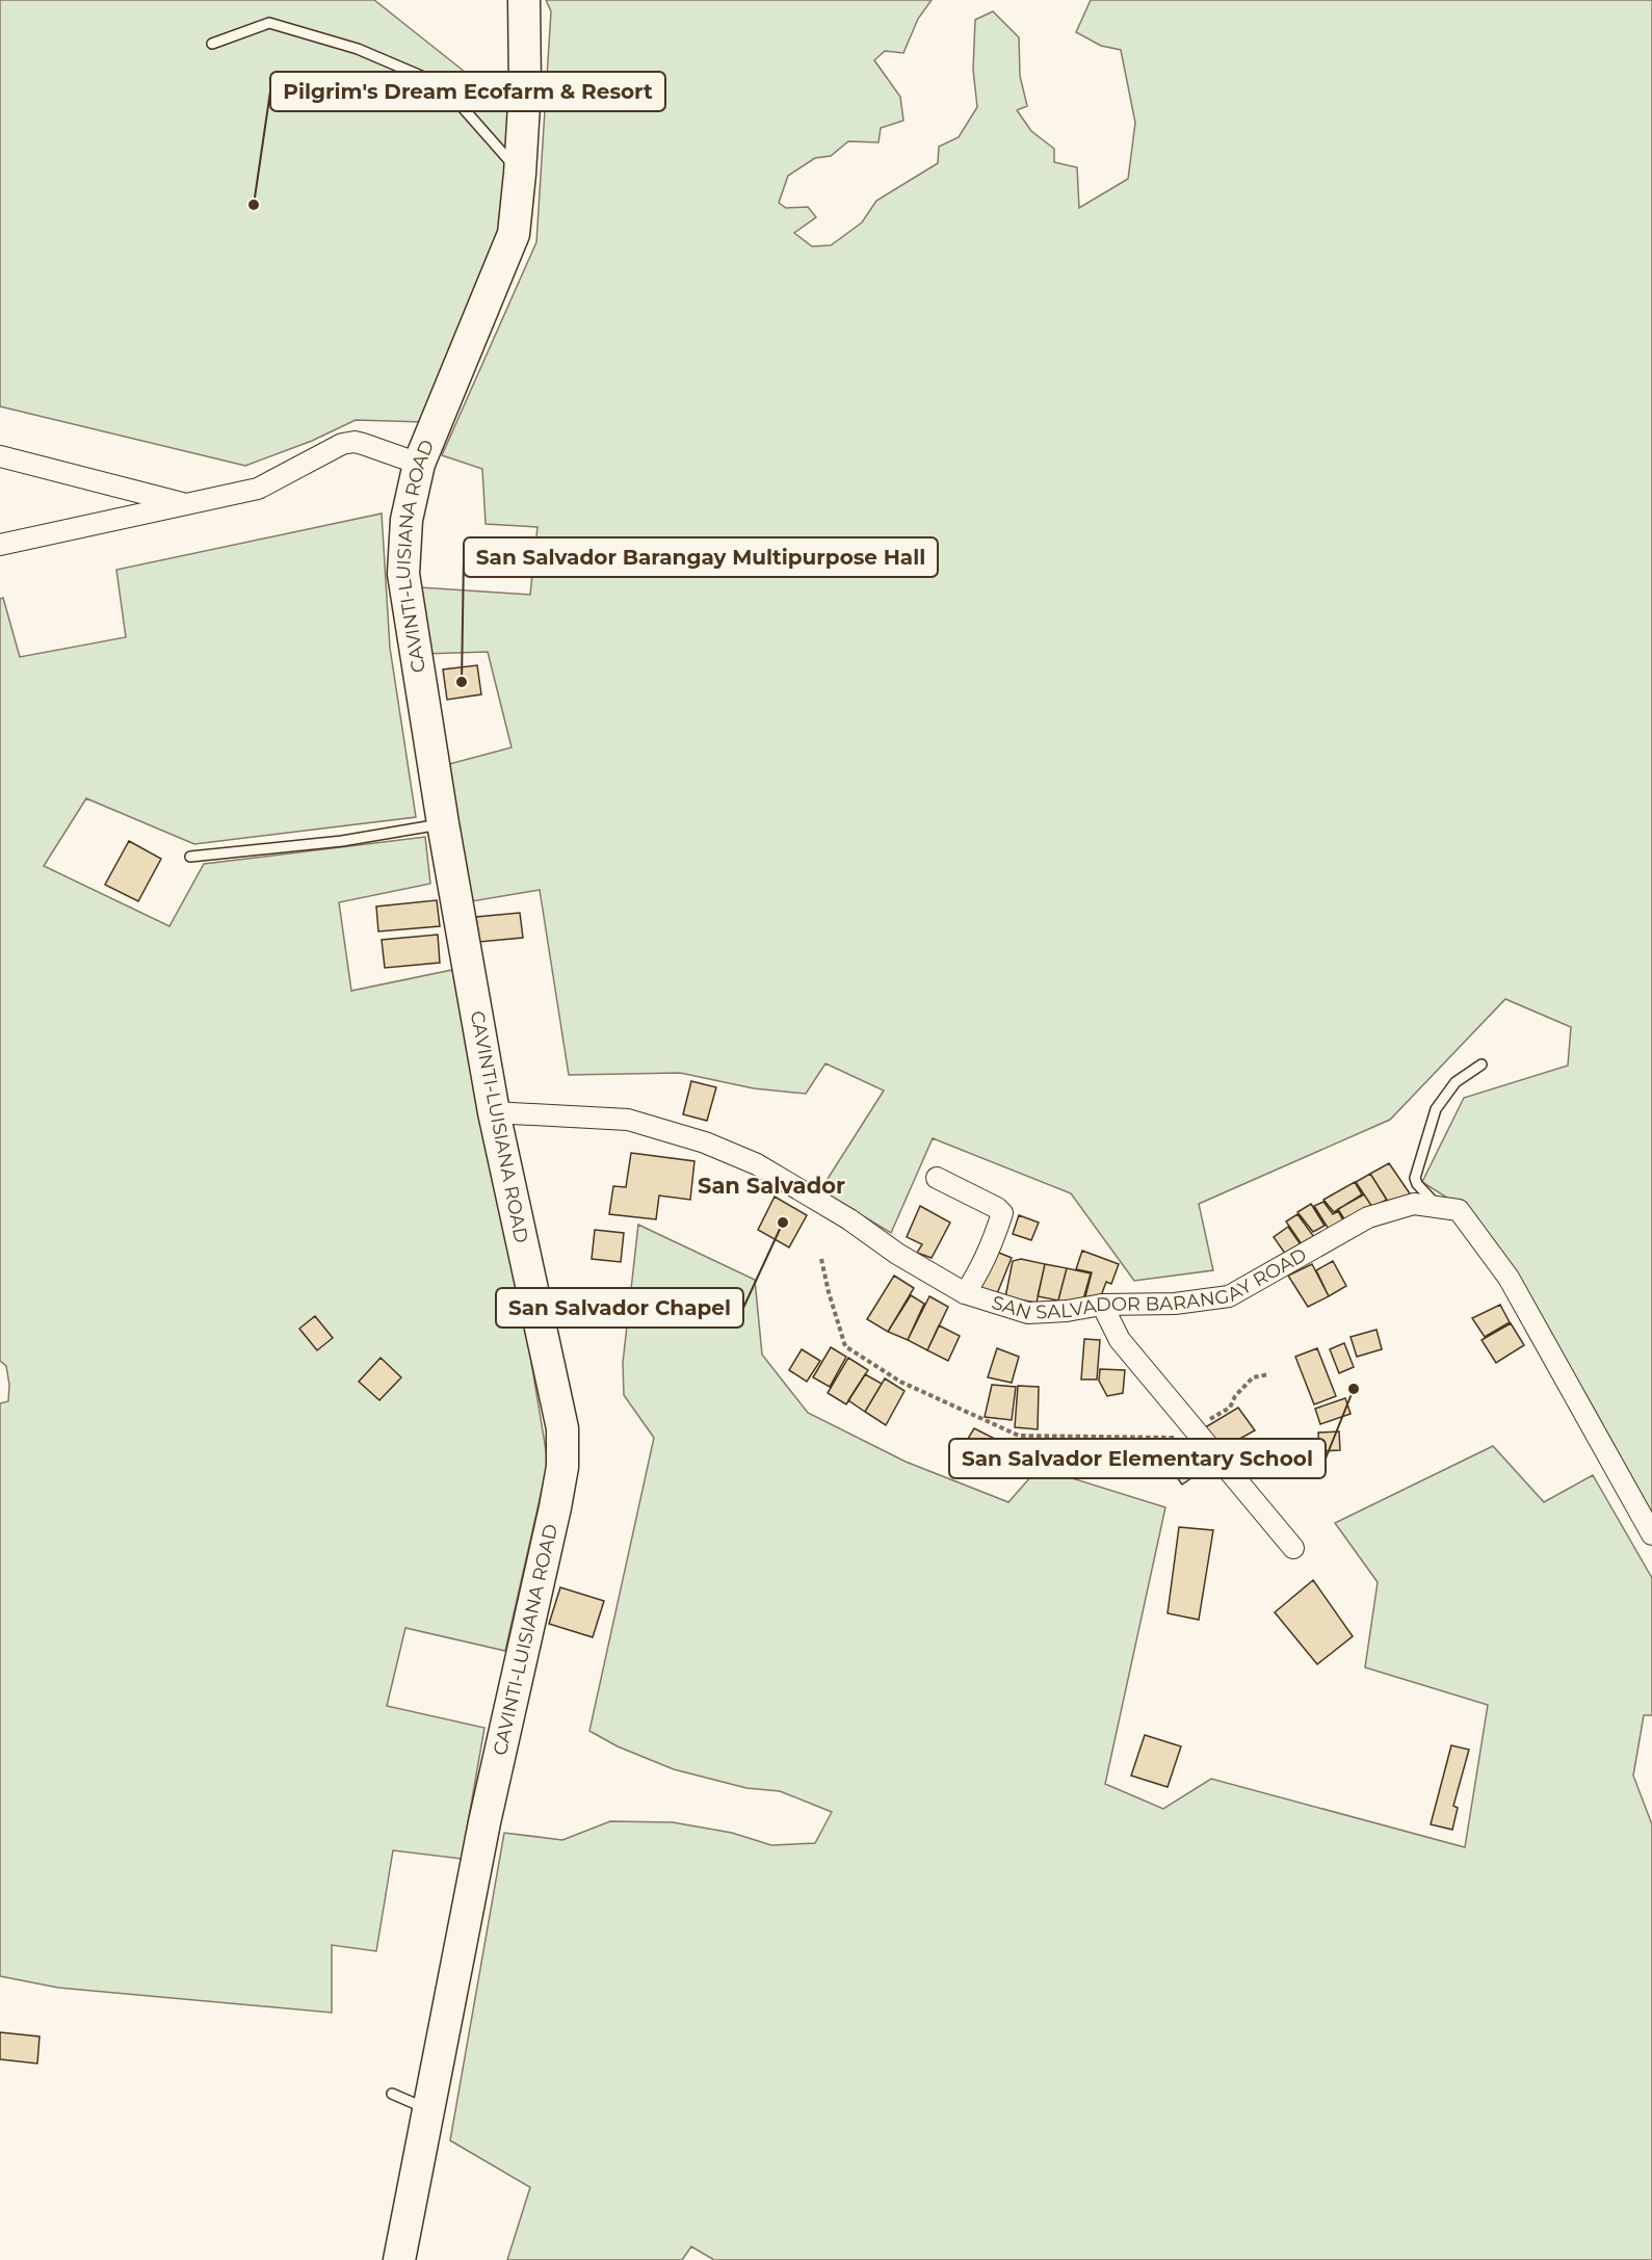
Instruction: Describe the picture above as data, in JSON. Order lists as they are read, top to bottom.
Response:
{
  "streets": {
    "main road": ["CAVINTI-LUISIANA ROAD"],
    "street": ["SAN SALVADOR BARANGAY ROAD"]
  },
  "crossings": [
    ["CAVINTI-LUISIANA ROAD", "SAN SALVADOR BARANGAY ROAD"]
  ],
  "districts": ["San Salvador"],
  "places": [
    "Pilgrim's Dream Ecofarm & Resort",
    "San Salvador Barangay Multipurpose Hall",
    "San Salvador Chapel",
    "San Salvador Elementary School"
  ]
}
